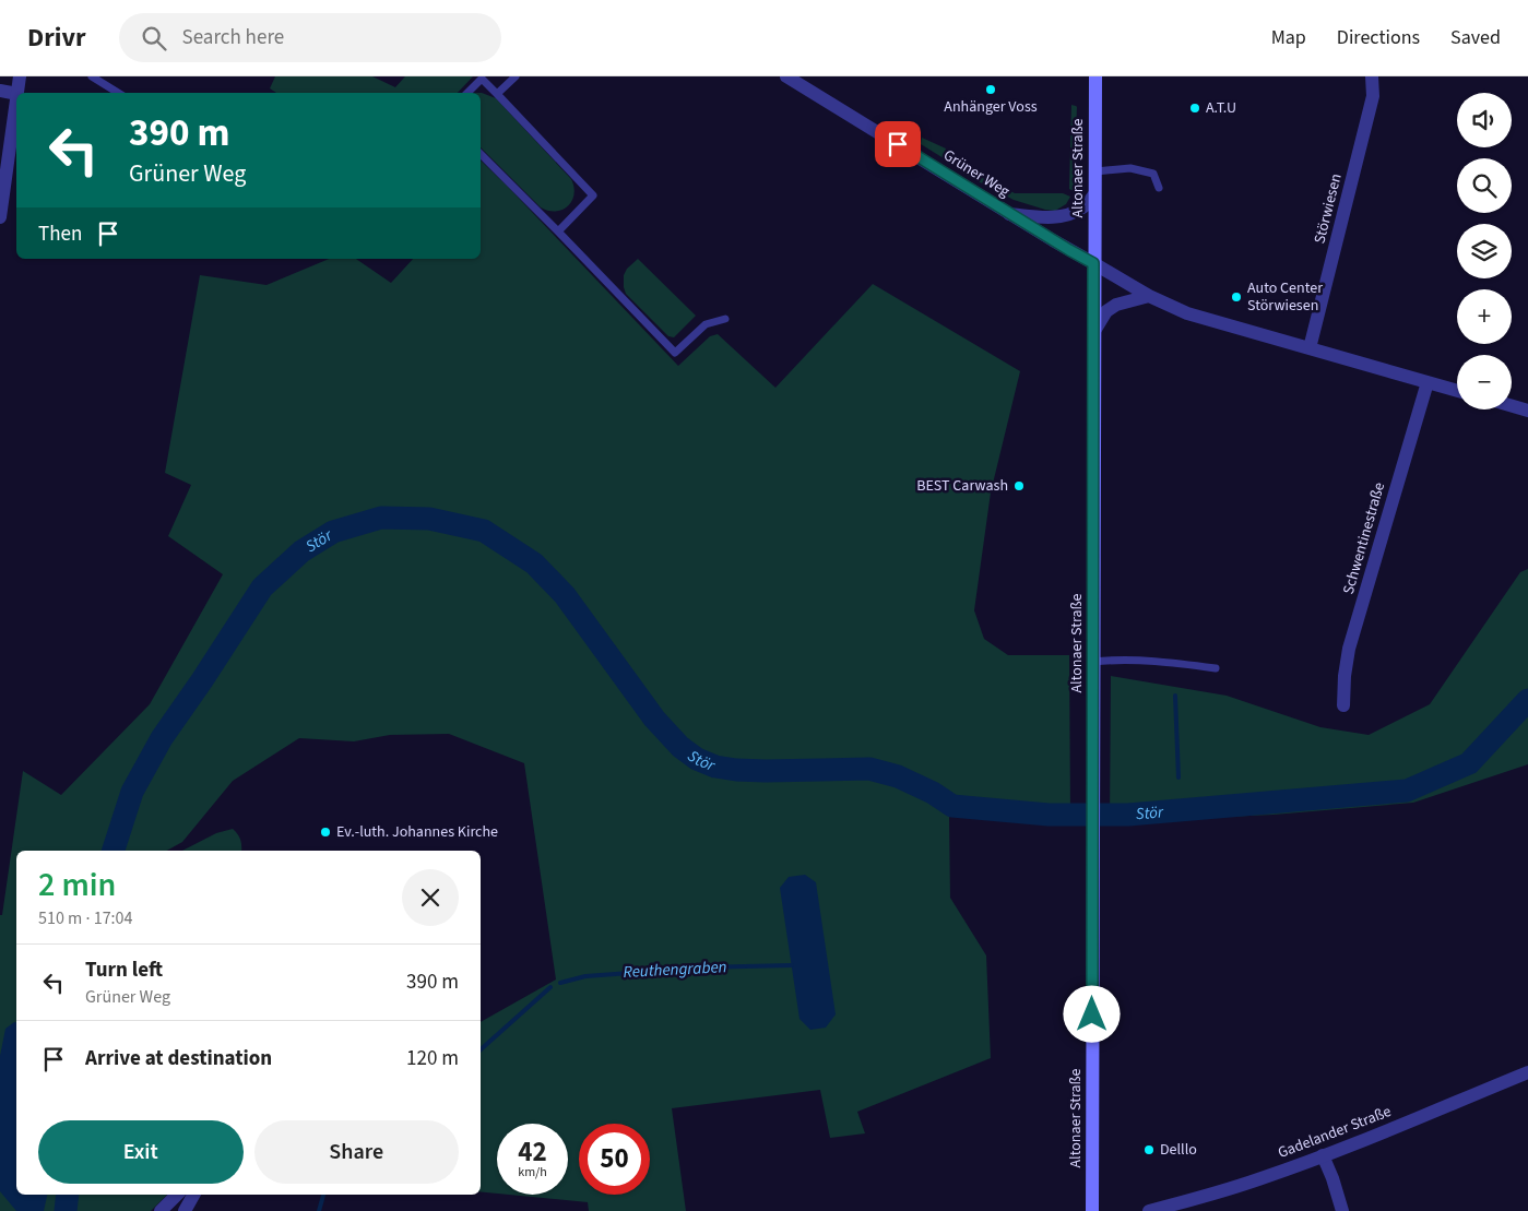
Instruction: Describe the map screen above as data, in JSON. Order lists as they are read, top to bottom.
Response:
{
  "streets": {
    "main road": ["Altonaer Straße"],
    "street": [
      "Grüner Weg",
      "Störwiesen",
      "Schwentinestraße",
      "Gadelander Straße"
    ]
  },
  "crossings": [
    ["Altonaer Straße", "Grüner Weg"]
  ],
  "water": ["Stör", "Reuthengraben"],
  "places": [
    "Anhänger Voss",
    "A.T.U",
    "Auto Center Störwiesen",
    "BEST Carwash",
    "Ev.-luth. Johannes Kirche",
    "Delllo"
  ],
  "page": {
    "header": "Drivr",
    "search": "Search here",
    "nav": ["Map", "Directions", "Saved"],
    "map_buttons": ["+", "−"],
    "turn": ["390 m", "Grüner Weg"],
    "then": "Then",
    "heading": ["2 min", "510 m · 17:04"],
    "list": [
      {
        "name": "Turn left",
        "note": "Grüner Weg",
        "value": "390 m"
      },
      {
        "name": "Arrive at destination",
        "value": "120 m"
      }
    ],
    "buttons": ["Exit", "Share"],
    "speed": "42 km/h",
    "limit": "50"
  }
}
